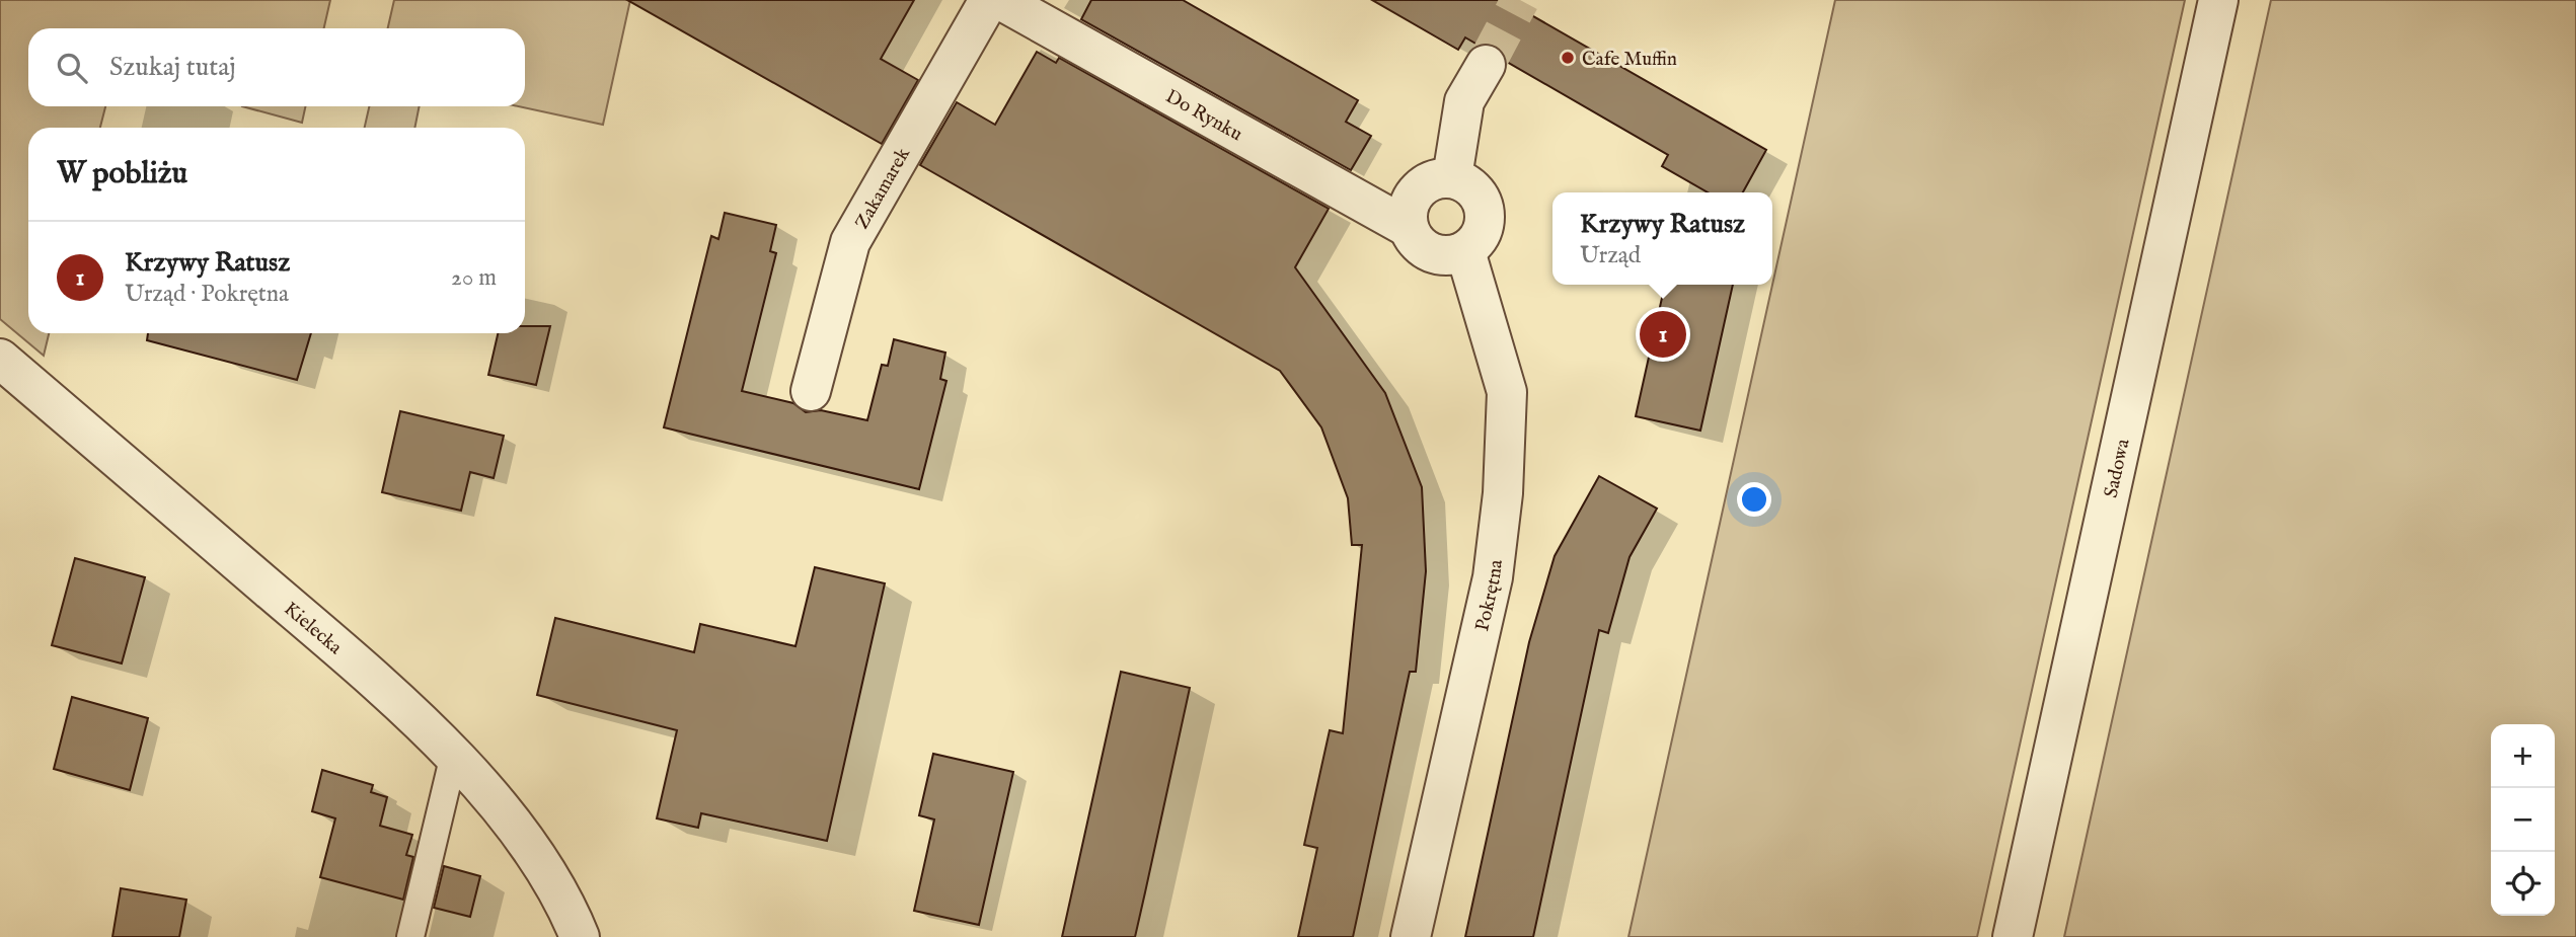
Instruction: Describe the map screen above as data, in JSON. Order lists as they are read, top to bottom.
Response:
{
  "streets": {
    "street": [
      "Do Rynku",
      "Zakamarek",
      "Sadowa",
      "Pokrętna",
      "Kielecka"
    ]
  },
  "crossings": [
    ["Do Rynku", "Pokrętna"]
  ],
  "places": ["Cafe Muffin"],
  "page": {
    "search": "Szukaj tutaj",
    "heading": "W pobliżu",
    "popup": ["Krzywy Ratusz", "Urząd"],
    "list": [
      {
        "mark": "1",
        "name": "Krzywy Ratusz",
        "note": "Urząd · Pokrętna",
        "value": "20 m"
      }
    ],
    "pins": "1",
    "map_buttons": ["+", "−"]
  }
}
